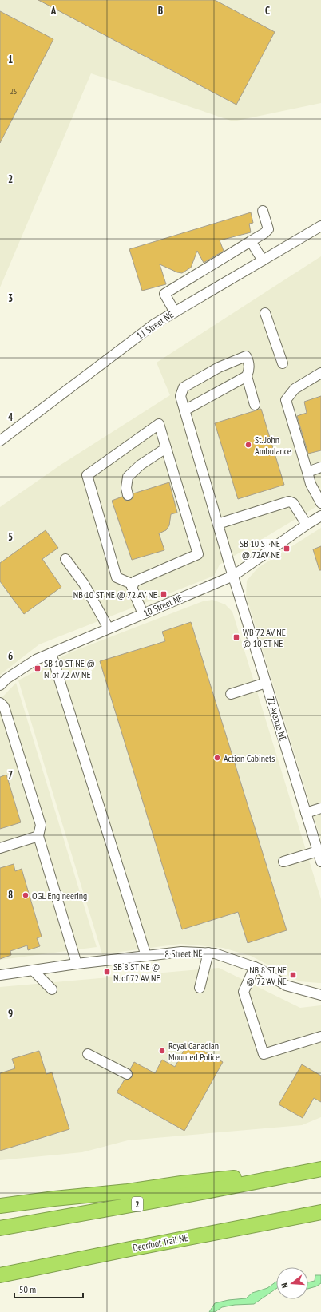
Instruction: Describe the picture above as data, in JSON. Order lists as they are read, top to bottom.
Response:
{
  "streets": {
    "highway": ["2", "Deerfoot Trail NE"],
    "street": [
      "11 Street NE",
      "10 Street NE",
      "72 Avenue NE",
      "8 Street NE"
    ]
  },
  "crossings": [
    ["10 Street NE", "72 Avenue NE"]
  ],
  "places": {
    "other": [
      "St. John Ambulance",
      "Action Cabinets",
      "OGL Engineering",
      "Royal Canadian Mounted Police"
    ],
    "transit": [
      "SB 10 ST NE @ 72AV NE",
      "NB 10 ST NE @ 72 AV NE",
      "WB 72 AV NE @ 10 ST NE",
      "SB 10 ST NE @ N. of 72 AV NE",
      "SB 8 ST NE @ N. of 72 AV NE",
      "NB 8 ST NE @ 72 AV NE"
    ]
  },
  "house_numbers": ["25"],
  "scale_bar": "50 m",
  "north": "left",
  "grid": {
    "columns": ["A", "B", "C"],
    "rows": [
      "1",
      "2",
      "3",
      "4",
      "5",
      "6",
      "7",
      "8",
      "9"
    ]
  }
}
